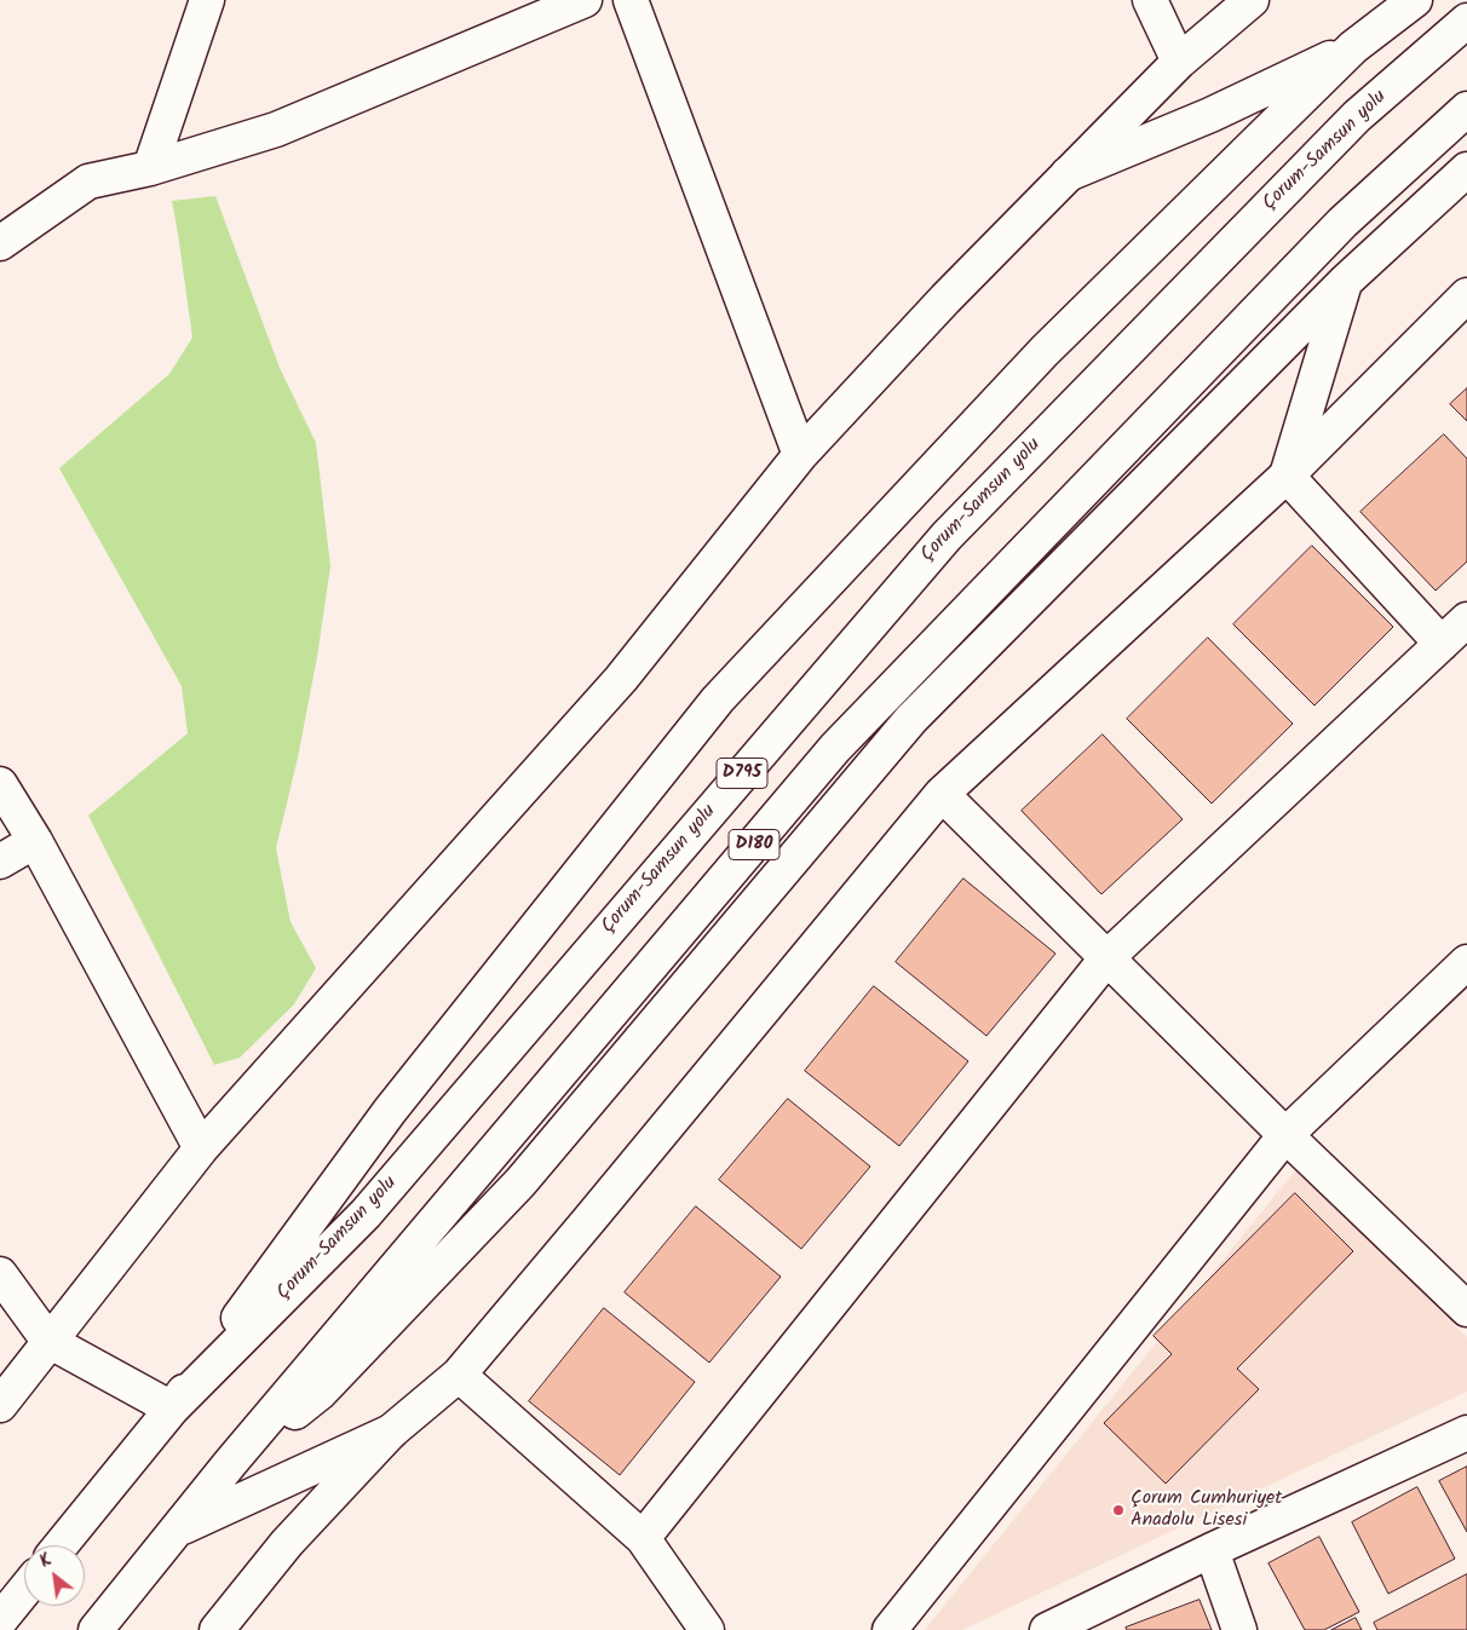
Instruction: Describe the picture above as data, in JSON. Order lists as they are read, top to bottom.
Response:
{
  "streets": {
    "main road": ["Çorum-Samsun yolu", "D795", "D180"]
  },
  "places": ["Çorum Cumhuriyet Anadolu Lisesi"],
  "north": "top left"
}
